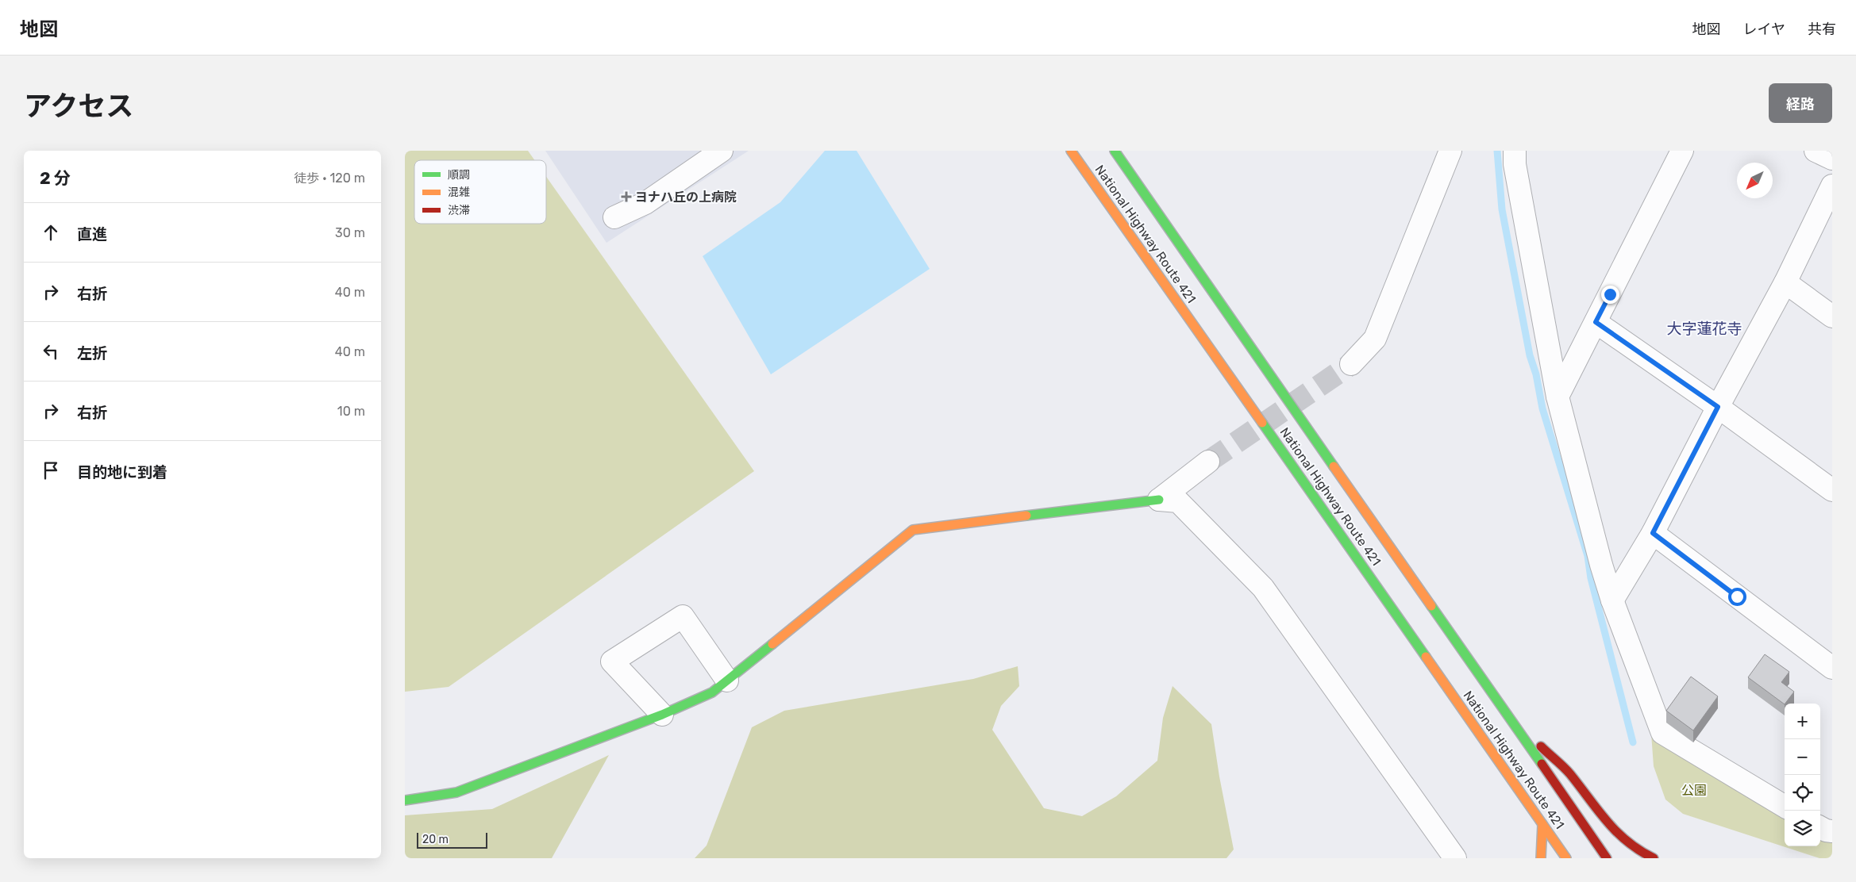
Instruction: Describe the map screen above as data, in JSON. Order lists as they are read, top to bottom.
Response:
{
  "streets": {
    "main road": ["National Highway Route 421"]
  },
  "districts": ["大字蓮花寺"],
  "parks": ["公園"],
  "places": {
    "health": ["ヨナハ丘の上病院"]
  },
  "legend": ["順調", "混雑", "渋滞"],
  "scale_bar": "20 m",
  "north": "bottom left",
  "page": {
    "header": "地図",
    "nav": ["地図", "レイヤ", "共有"],
    "title": "アクセス",
    "buttons": "経路",
    "heading": ["2 分", "徒歩 · 120 m"],
    "list": [
      ["直進", "30 m"],
      ["右折", "40 m"],
      ["左折", "40 m"],
      ["右折", "10 m"],
      "目的地に到着"
    ],
    "map_buttons": ["+", "−"],
    "scale": "20 m"
  }
}
